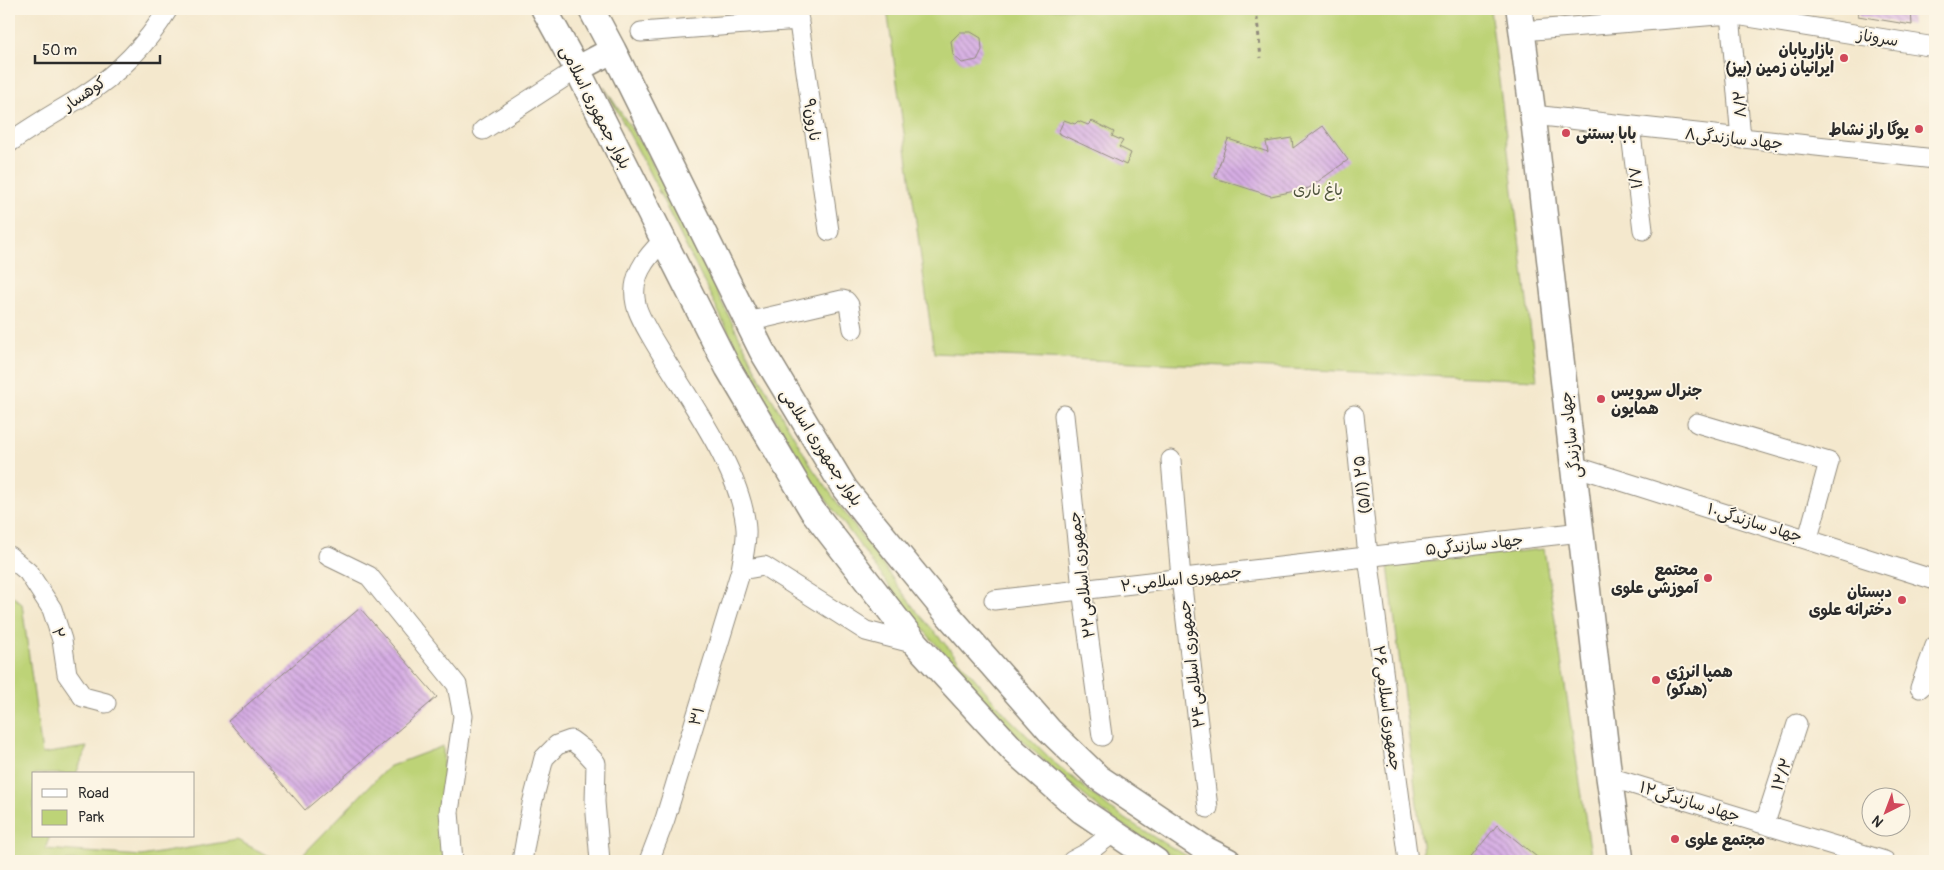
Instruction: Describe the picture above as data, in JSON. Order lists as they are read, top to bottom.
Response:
{
  "streets": {
    "main road": ["بلوار جمهوری اسلامی", "جهاد سازندگی"],
    "street": [
      "سروناز",
      "کوهسار",
      "۸/۲",
      "نارون۹",
      "جهاد سازندگی۸",
      "۸/۱",
      "(۵/۱) ۲۵",
      "جهاد سازندگی۱۰",
      "جهاد سازندگی۵",
      "جمهوری اسلامی۲۲",
      "جمهوری اسلامی۲۰",
      "۲",
      "جمهوری اسلامی۲۴",
      "جمهوری اسلامی۲۶",
      "۳۱",
      "۱۲/۲",
      "جهاد سازندگی۱۲"
    ]
  },
  "crossings": [
    ["سروناز", "۸/۲"],
    ["سروناز", "جهاد سازندگی"],
    ["۸/۲", "جهاد سازندگی۸"],
    ["بلوار جمهوری اسلامی", "۳۱"],
    ["جهاد سازندگی۸", "۸/۱"],
    ["جهاد سازندگی۸", "جهاد سازندگی"],
    ["جهاد سازندگی", "جهاد سازندگی۱۰"],
    ["جهاد سازندگی", "جهاد سازندگی۵"],
    ["جهاد سازندگی", "جهاد سازندگی۱۲"],
    ["(۵/۱) ۲۵", "جهاد سازندگی۵"],
    ["(۵/۱) ۲۵", "جمهوری اسلامی۲۰"],
    ["(۵/۱) ۲۵", "جمهوری اسلامی۲۶"],
    ["جهاد سازندگی۵", "جمهوری اسلامی۲۰"],
    ["جهاد سازندگی۵", "جمهوری اسلامی۲۶"],
    ["جمهوری اسلامی۲۲", "جمهوری اسلامی۲۰"],
    ["جمهوری اسلامی۲۰", "جمهوری اسلامی۲۴"],
    ["جمهوری اسلامی۲۰", "جمهوری اسلامی۲۶"],
    ["۱۲/۲", "جهاد سازندگی۱۲"]
  ],
  "parks": ["باغ ناری"],
  "places": [
    "بازاریابان ایرانیان زمین (بیز)",
    "یوگا راز نشاط",
    "بابا بستنی",
    "جنرال سرویس همایون",
    "محتمع آموزشی علوی",
    "دبستان دخترانه علوی",
    "همپا انرژی (هدکو)",
    "مجتمع علوی"
  ],
  "legend": ["Road", "Park"],
  "scale_bar": "50 m",
  "north": "bottom left"
}
